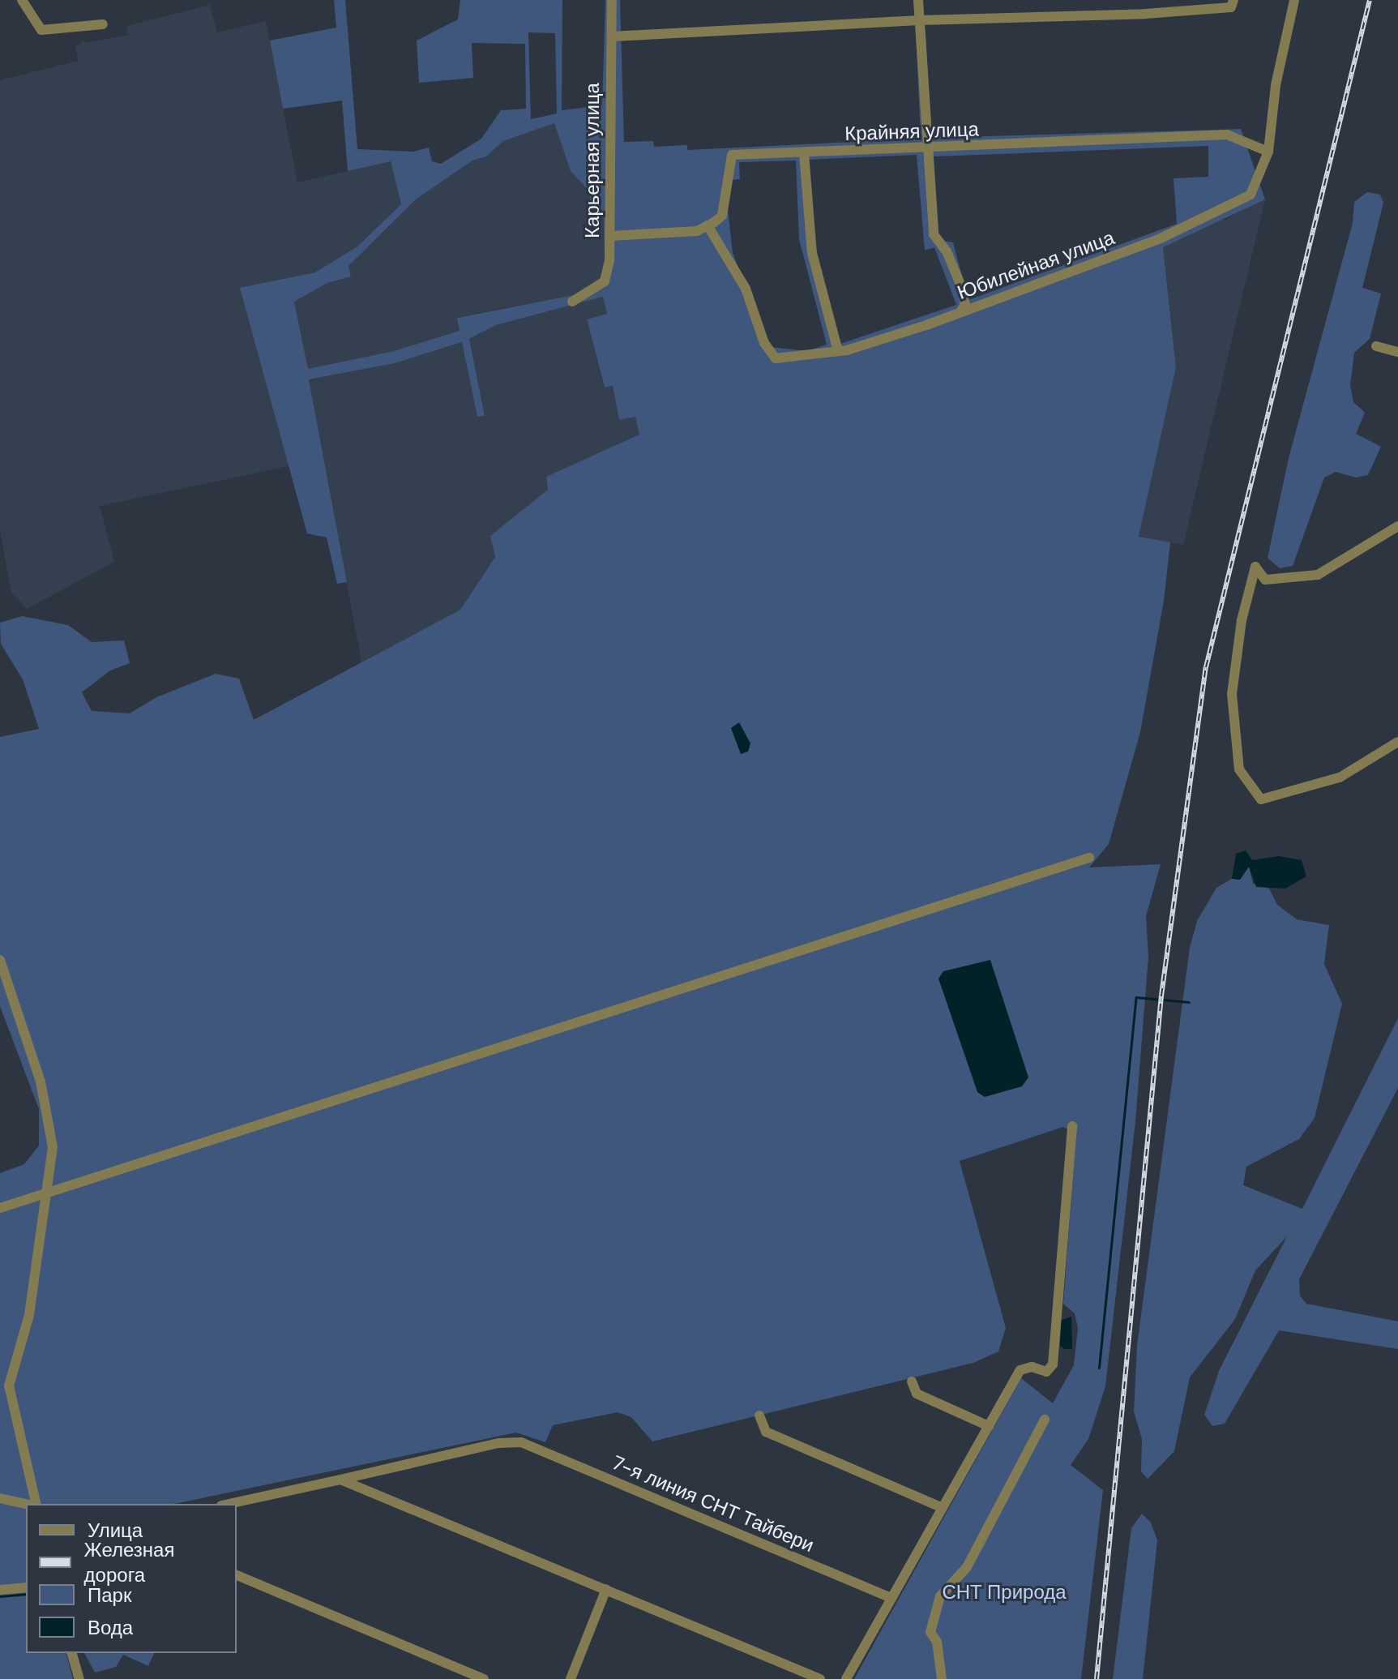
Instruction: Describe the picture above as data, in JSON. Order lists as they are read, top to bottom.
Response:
{
  "streets": {
    "street": [
      "Крайняя улица",
      "Карьерная улица",
      "Юбилейная улица",
      "7-я линия СНТ Тайбери"
    ]
  },
  "crossings": [
    ["Крайняя улица", "Юбилейная улица"]
  ],
  "parks": ["СНТ Природа"],
  "legend": [
    "Улица",
    "Железная дорога",
    "Парк",
    "Вода"
  ]
}
